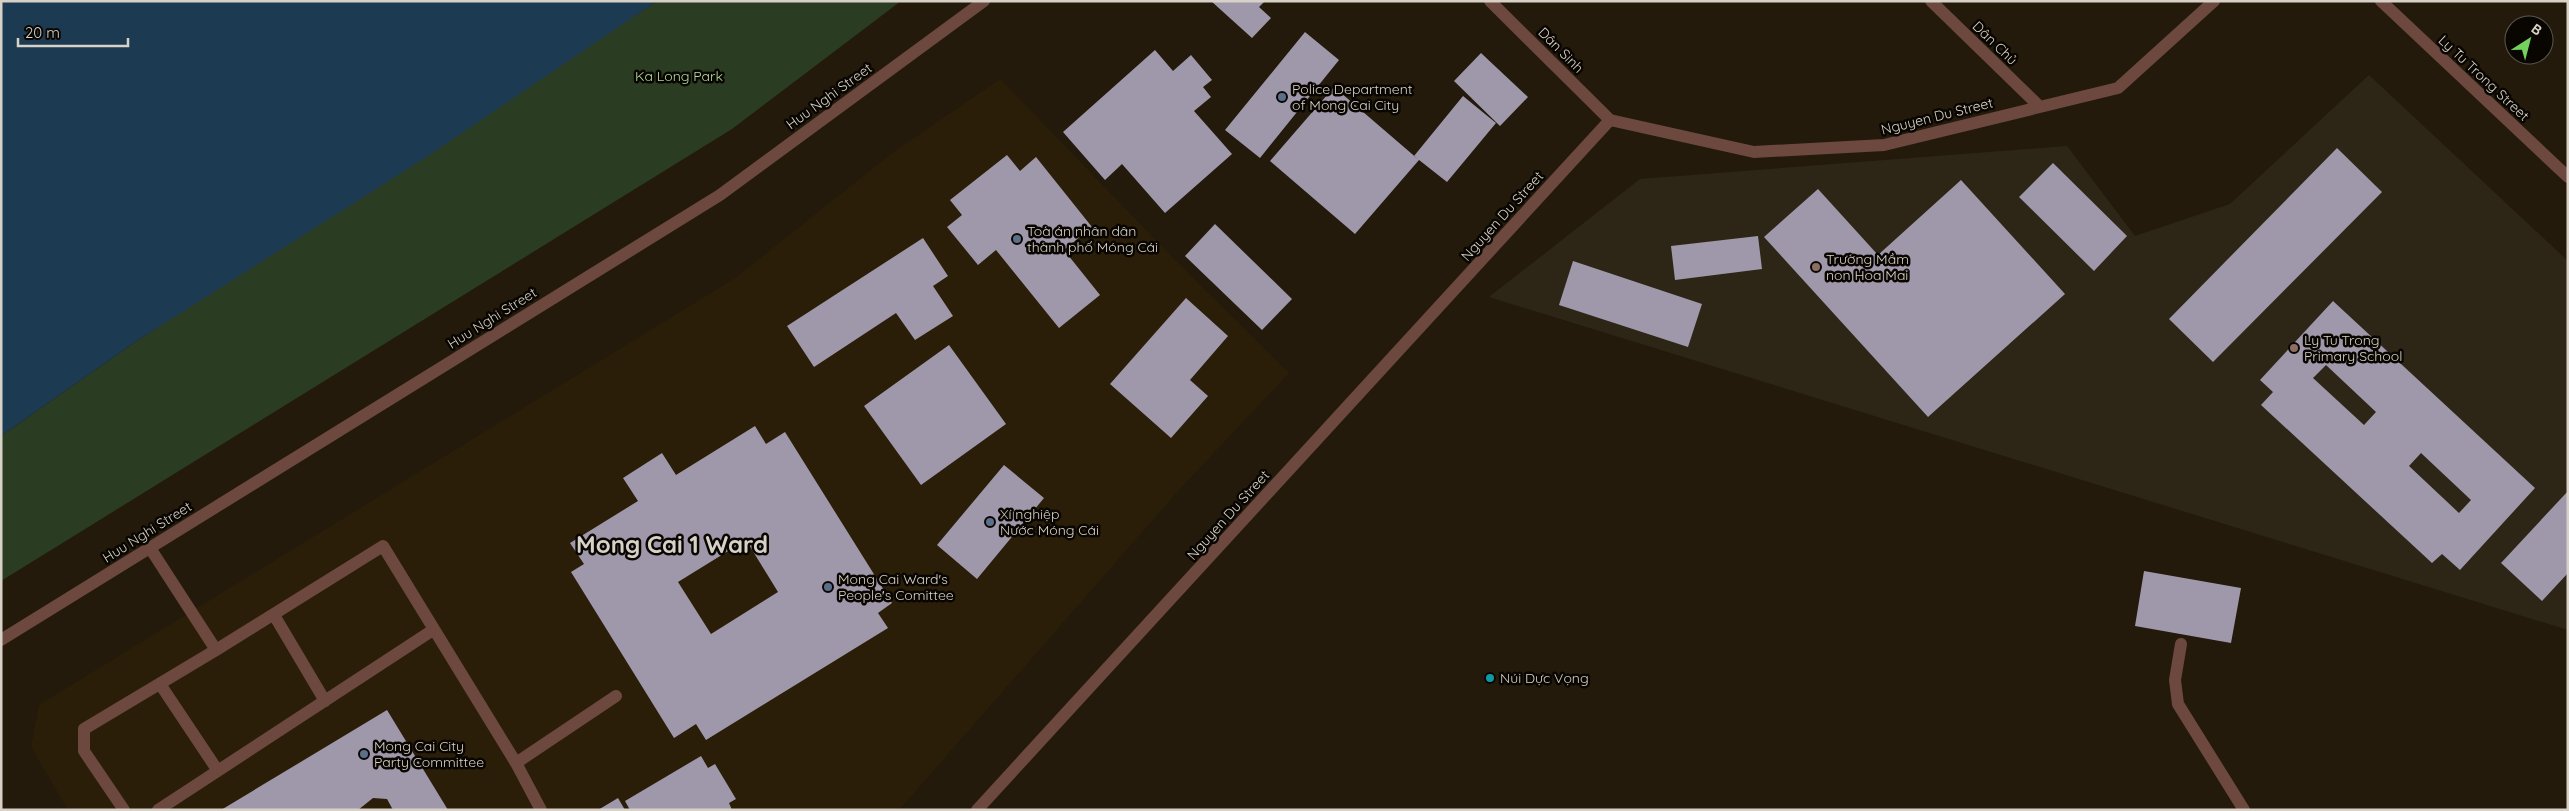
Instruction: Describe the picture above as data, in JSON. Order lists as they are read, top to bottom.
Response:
{
  "streets": {
    "street": [
      "Dân Chủ",
      "Dân Sinh",
      "Ly Tu Trong Street",
      "Huu Nghi Street",
      "Nguyen Du Street"
    ]
  },
  "crossings": [
    ["Dân Chủ", "Nguyen Du Street"],
    ["Dân Sinh", "Nguyen Du Street"]
  ],
  "districts": ["Mong Cai 1 Ward"],
  "parks": ["Ka Long Park"],
  "places": [
    "Police Department of Mong Cai City",
    "Toà án nhân dân thành phố Móng Cái",
    "Trường Mầm non Hoa Mai",
    "Ly Tu Trong Primary School",
    "Xí nghiệp Nước Móng Cái",
    "Mong Cai Ward's People's Comittee",
    "Núi Dực Vọng",
    "Mong Cai City Party Committee"
  ],
  "scale_bar": "20 m",
  "north": "top right"
}
